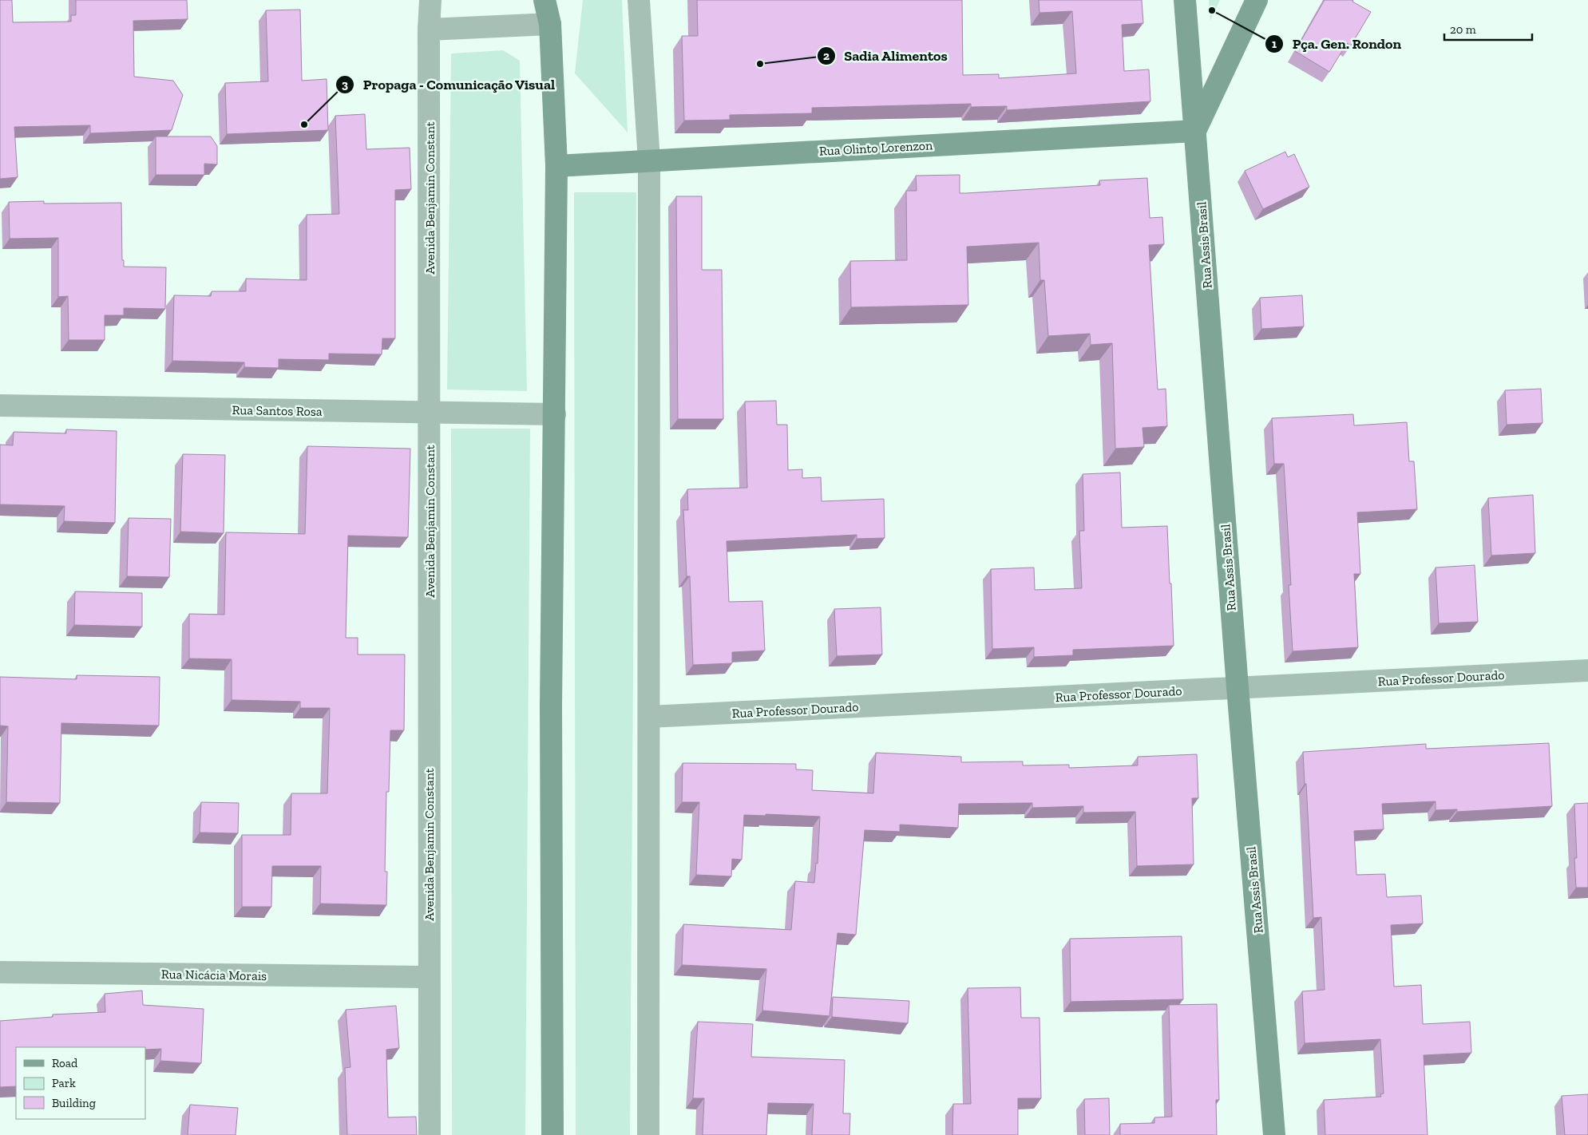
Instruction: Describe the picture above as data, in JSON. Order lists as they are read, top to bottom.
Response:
{
  "streets": {
    "street": [
      "Rua Olinto Lorenzon",
      "Avenida Benjamin Constant",
      "Rua Assis Brasil",
      "Rua Santos Rosa",
      "Rua Professor Dourado",
      "Rua Nicácia Morais"
    ]
  },
  "crossings": [
    ["Rua Olinto Lorenzon", "Rua Assis Brasil"],
    ["Avenida Benjamin Constant", "Rua Santos Rosa"],
    ["Avenida Benjamin Constant", "Rua Nicácia Morais"],
    ["Rua Assis Brasil", "Rua Professor Dourado"]
  ],
  "places": ["Pça. Gen. Rondon", "Sadia Alimentos", "Propaga - Comunicação Visual"],
  "legend": ["Road", "Park", "Building"],
  "scale_bar": "20 m"
}
